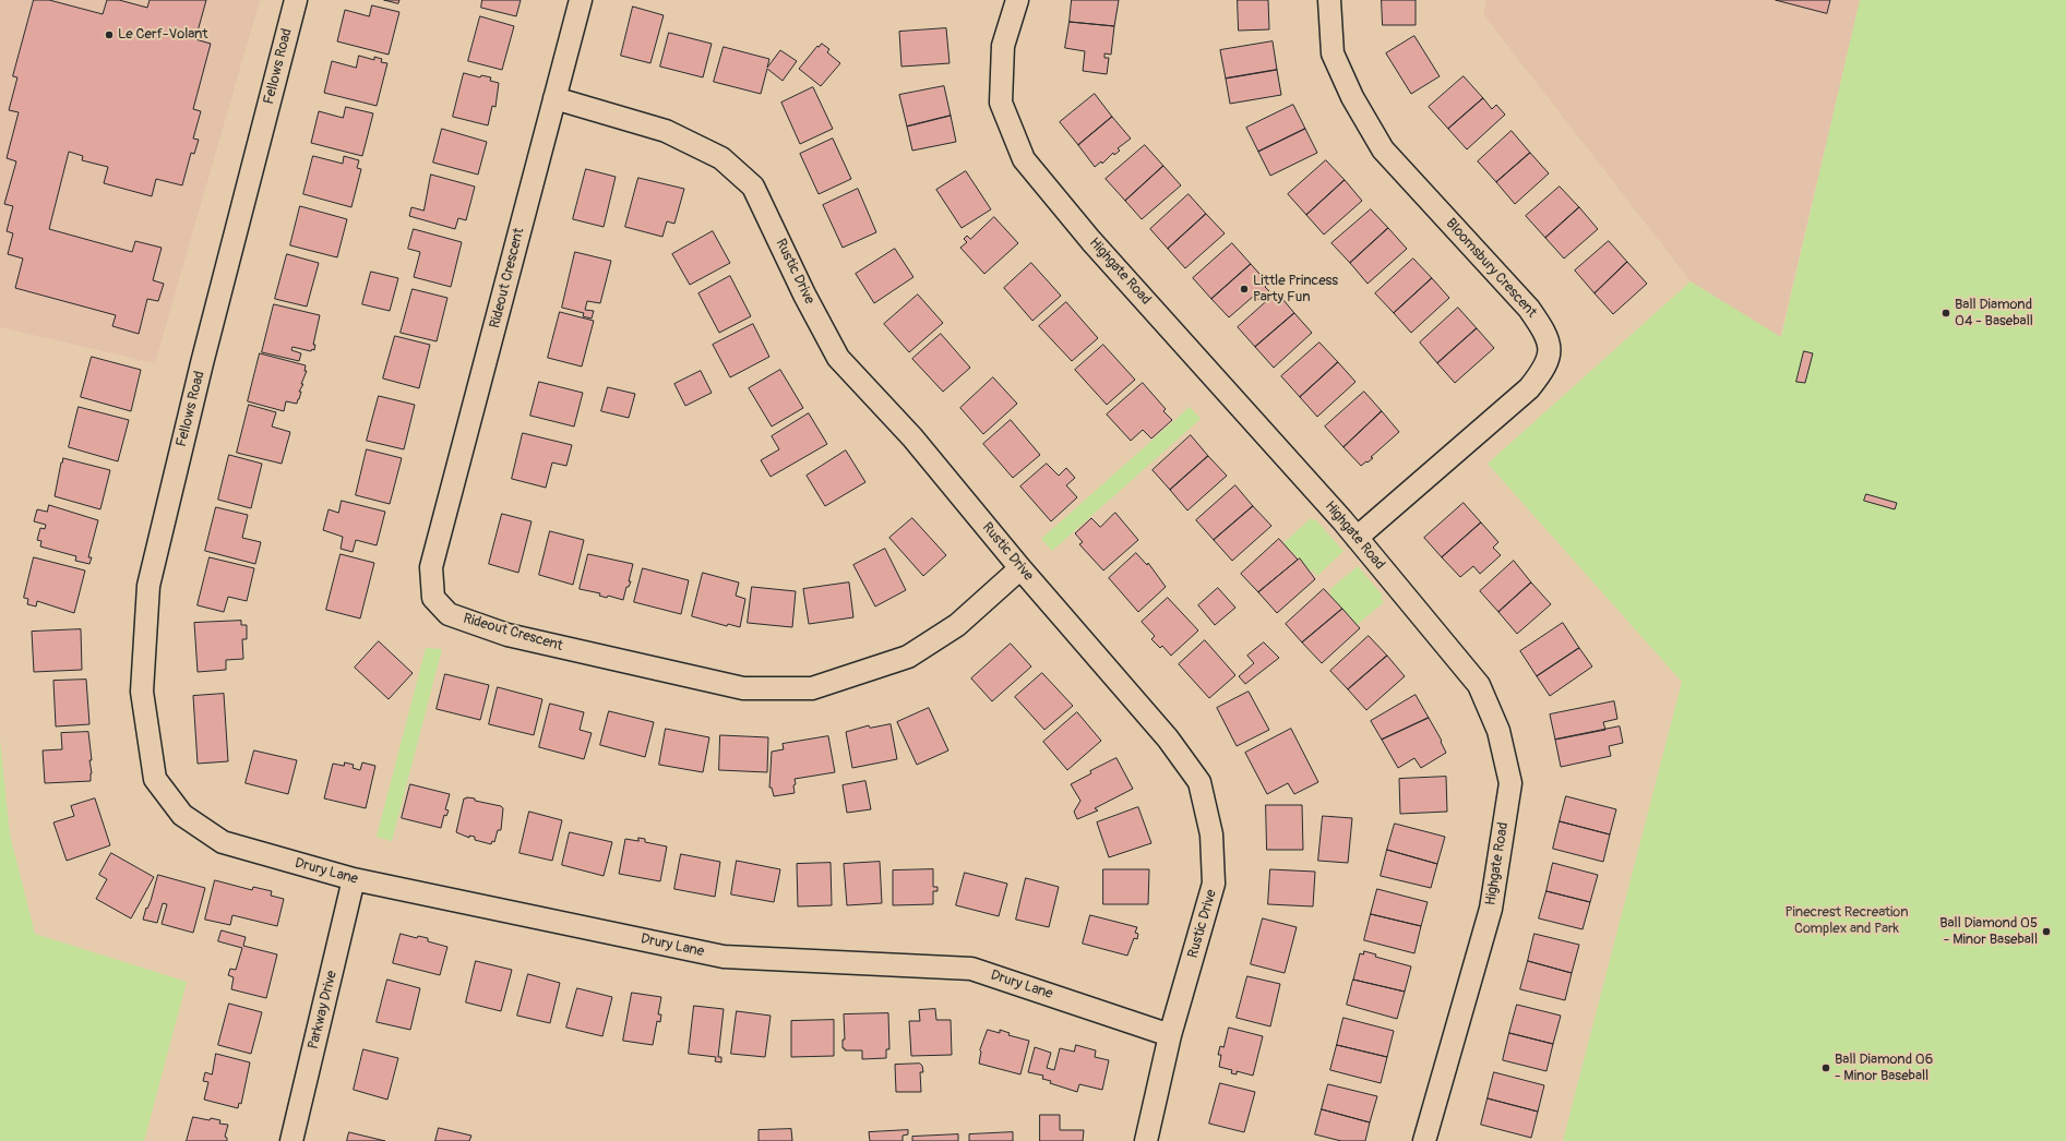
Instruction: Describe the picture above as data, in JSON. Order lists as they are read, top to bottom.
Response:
{
  "streets": {
    "street": [
      "Fellows Road",
      "Bloomsbury Crescent",
      "Rustic Drive",
      "Highgate Road",
      "Rideout Crescent",
      "Drury Lane",
      "Parkway Drive"
    ]
  },
  "crossings": [
    ["Fellows Road", "Drury Lane"],
    ["Bloomsbury Crescent", "Highgate Road"],
    ["Rustic Drive", "Rideout Crescent"],
    ["Rustic Drive", "Drury Lane"],
    ["Drury Lane", "Parkway Drive"]
  ],
  "parks": ["Pinecrest Recreation Complex and Park"],
  "places": [
    "Le Cerf-Volant",
    "Little Princess Party Fun",
    "Ball Diamond 04 - Baseball",
    "Ball Diamond 05 - Minor Baseball",
    "Ball Diamond 06 - Minor Baseball"
  ]
}
